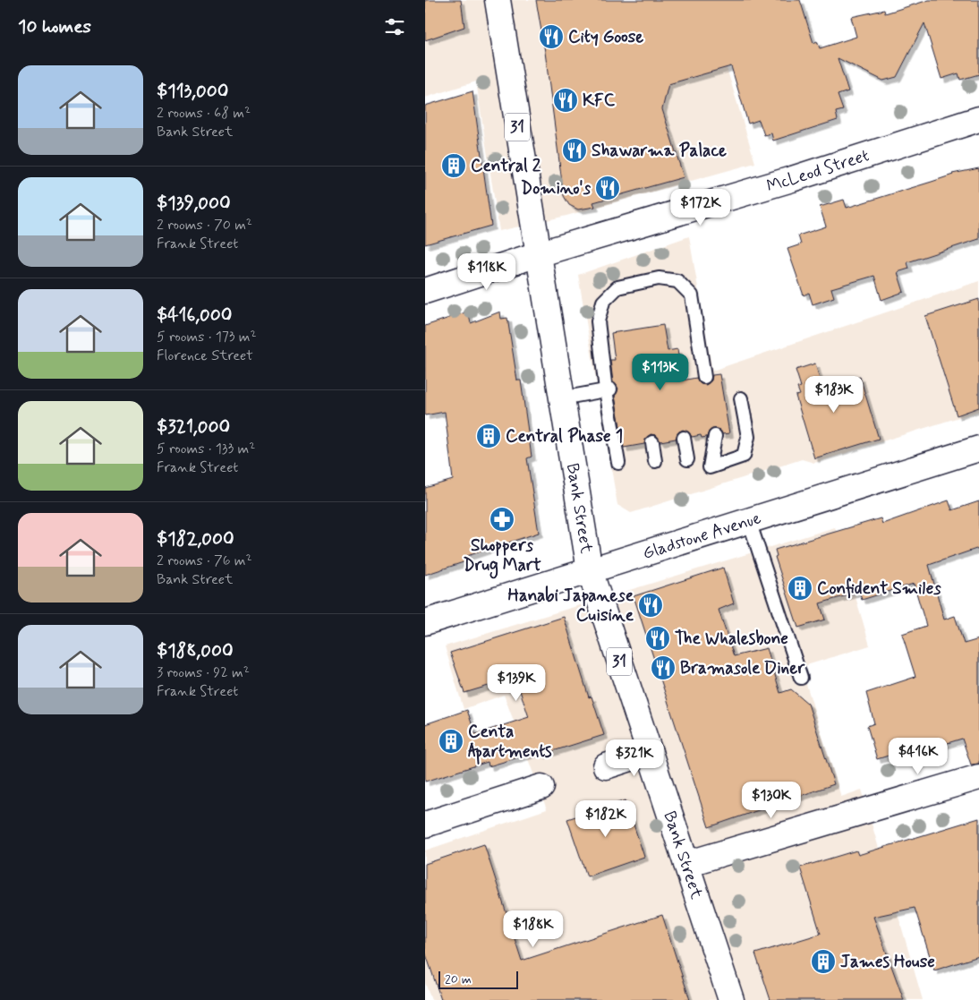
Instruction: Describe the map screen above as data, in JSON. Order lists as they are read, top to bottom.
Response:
{
  "streets": {
    "main road": [
      "31",
      "McLeod Street",
      "Bank Street",
      "Gladstone Avenue"
    ]
  },
  "crossings": [
    ["McLeod Street", "Bank Street"],
    ["Bank Street", "Gladstone Avenue"]
  ],
  "places": {
    "restaurant": [
      "City Goose",
      "KFC",
      "Shawarma Palace",
      "Domino's",
      "Hanabi Japanese Cuisine",
      "The Whalesbone",
      "Bramasole Diner"
    ],
    "building": [
      "Central 2",
      "Central Phase 1",
      "Confident Smiles",
      "Centa Apartments",
      "James House"
    ],
    "pharmacy": ["Shoppers Drug Mart"]
  },
  "scale_bar": "20 m",
  "page": {
    "heading": "10 homes",
    "list": [
      {
        "name": "$113,000",
        "note": "2 rooms · 68 m² · Bank Street"
      },
      {
        "name": "$139,000",
        "note": "2 rooms · 70 m² · Frank Street"
      },
      {
        "name": "$416,000",
        "note": "5 rooms · 173 m² · Florence Street"
      },
      {
        "name": "$321,000",
        "note": "5 rooms · 133 m² · Frank Street"
      },
      {
        "name": "$182,000",
        "note": "2 rooms · 76 m² · Bank Street"
      },
      {
        "name": "$188,000",
        "note": "3 rooms · 92 m² · Frank Street"
      }
    ],
    "price": [
      "$172K",
      "$118K",
      "$113K",
      "$183K",
      "$139K",
      "$416K",
      "$321K",
      "$130K",
      "$182K",
      "$188K"
    ],
    "scale": "20 m"
  }
}
